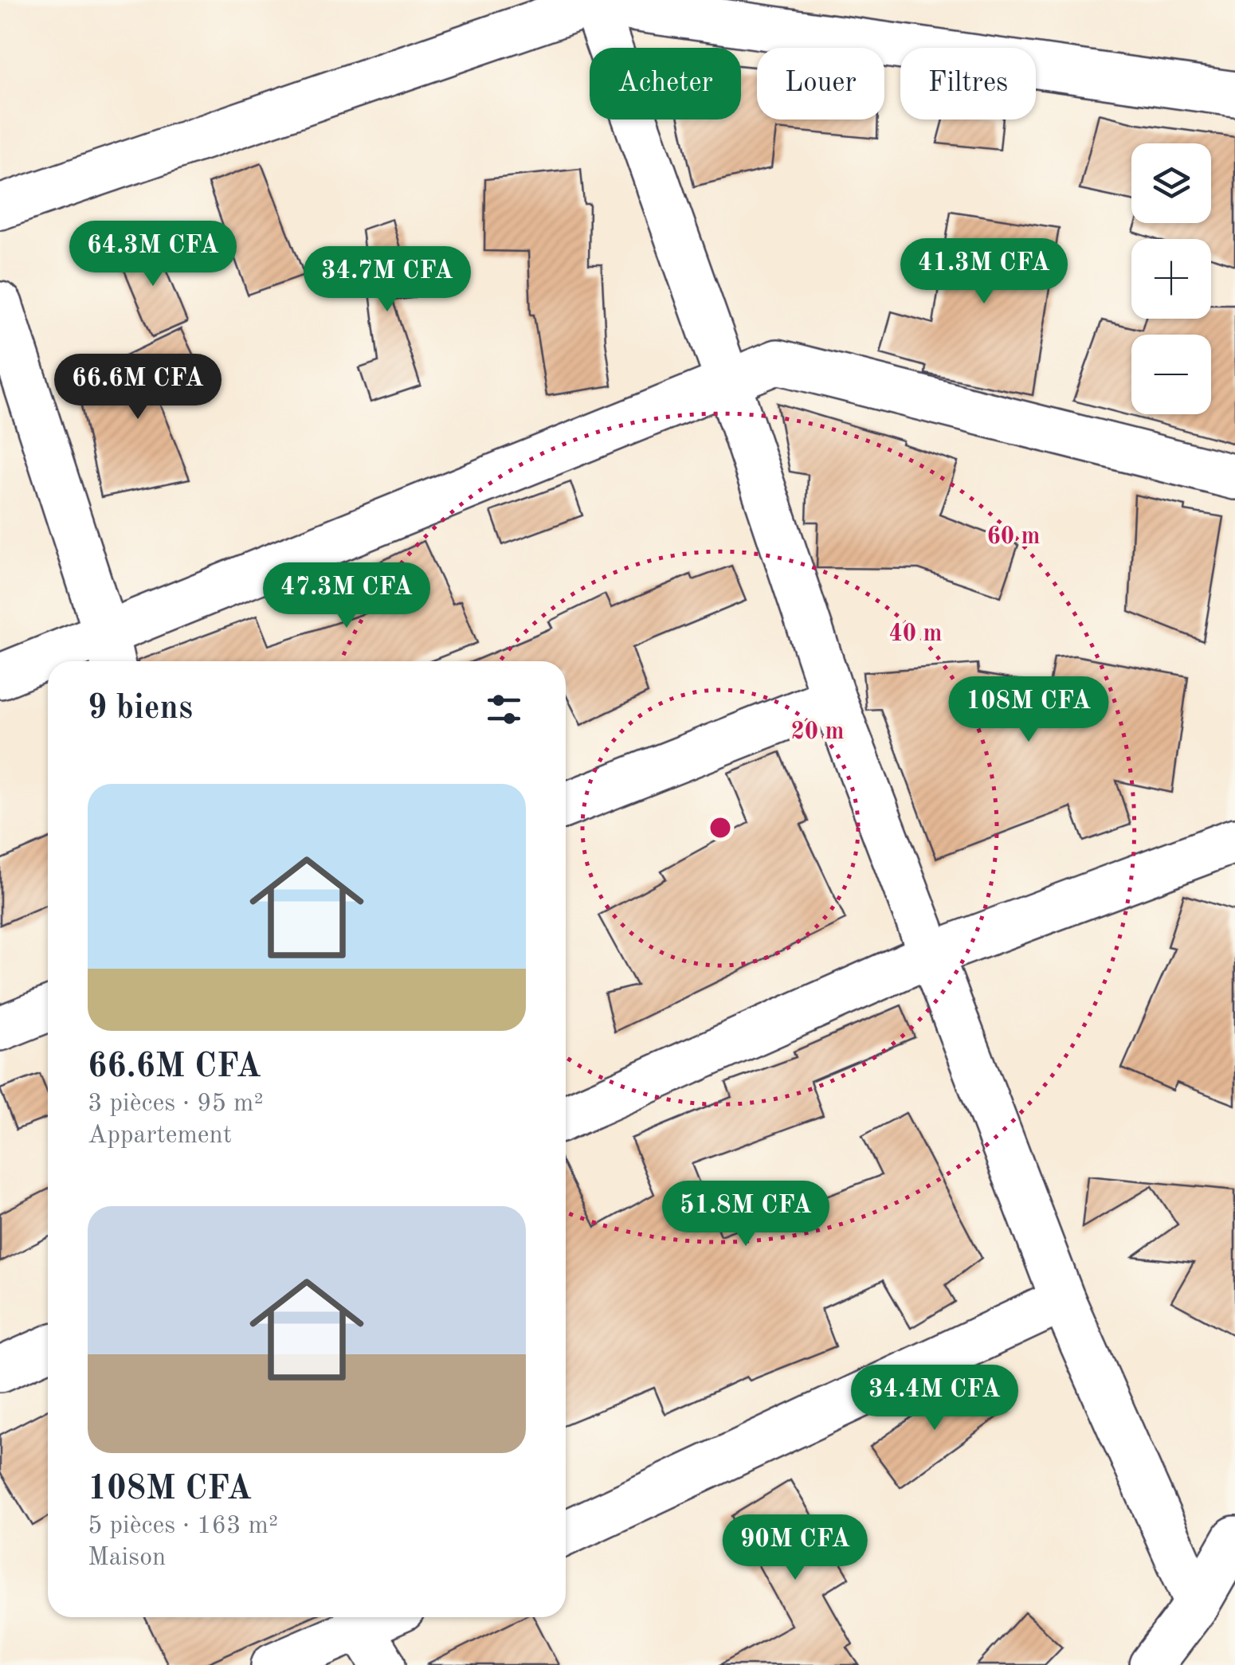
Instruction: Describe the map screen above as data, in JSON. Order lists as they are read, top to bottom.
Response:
{
  "page": {
    "chip": ["Acheter", "Louer", "Filtres"],
    "map_buttons": ["+", "−"],
    "price": [
      "64.3M CFA",
      "41.3M CFA",
      "34.7M CFA",
      "66.6M CFA",
      "47.3M CFA",
      "108M CFA",
      "51.8M CFA",
      "34.4M CFA",
      "90M CFA"
    ],
    "heading": "9 biens",
    "list": [
      {
        "name": "66.6M CFA",
        "note": "3 pièces · 95 m² · Appartement"
      },
      {
        "name": "108M CFA",
        "note": "5 pièces · 163 m² · Maison"
      }
    ]
  },
  "rings": ["60 m", "40 m", "20 m"]
}
